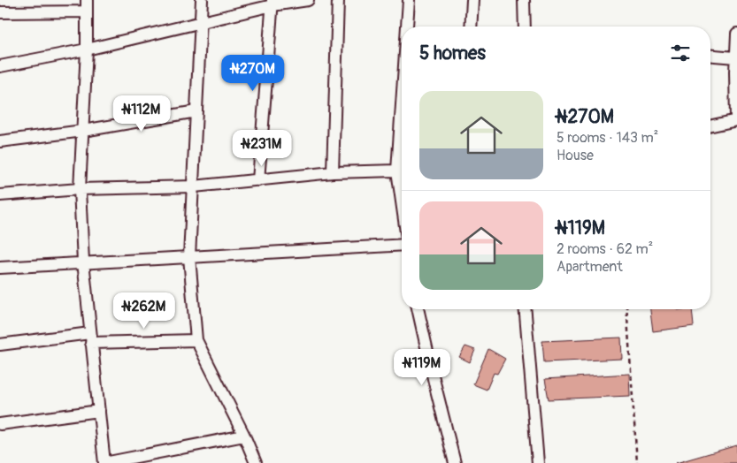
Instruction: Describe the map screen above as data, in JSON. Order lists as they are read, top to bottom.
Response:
{
  "page": {
    "heading": "5 homes",
    "price": [
      "₦270M",
      "₦112M",
      "₦231M",
      "₦262M",
      "₦119M"
    ],
    "list": [
      {
        "name": "₦270M",
        "note": "5 rooms · 143 m² · House"
      },
      {
        "name": "₦119M",
        "note": "2 rooms · 62 m² · Apartment"
      }
    ]
  }
}
